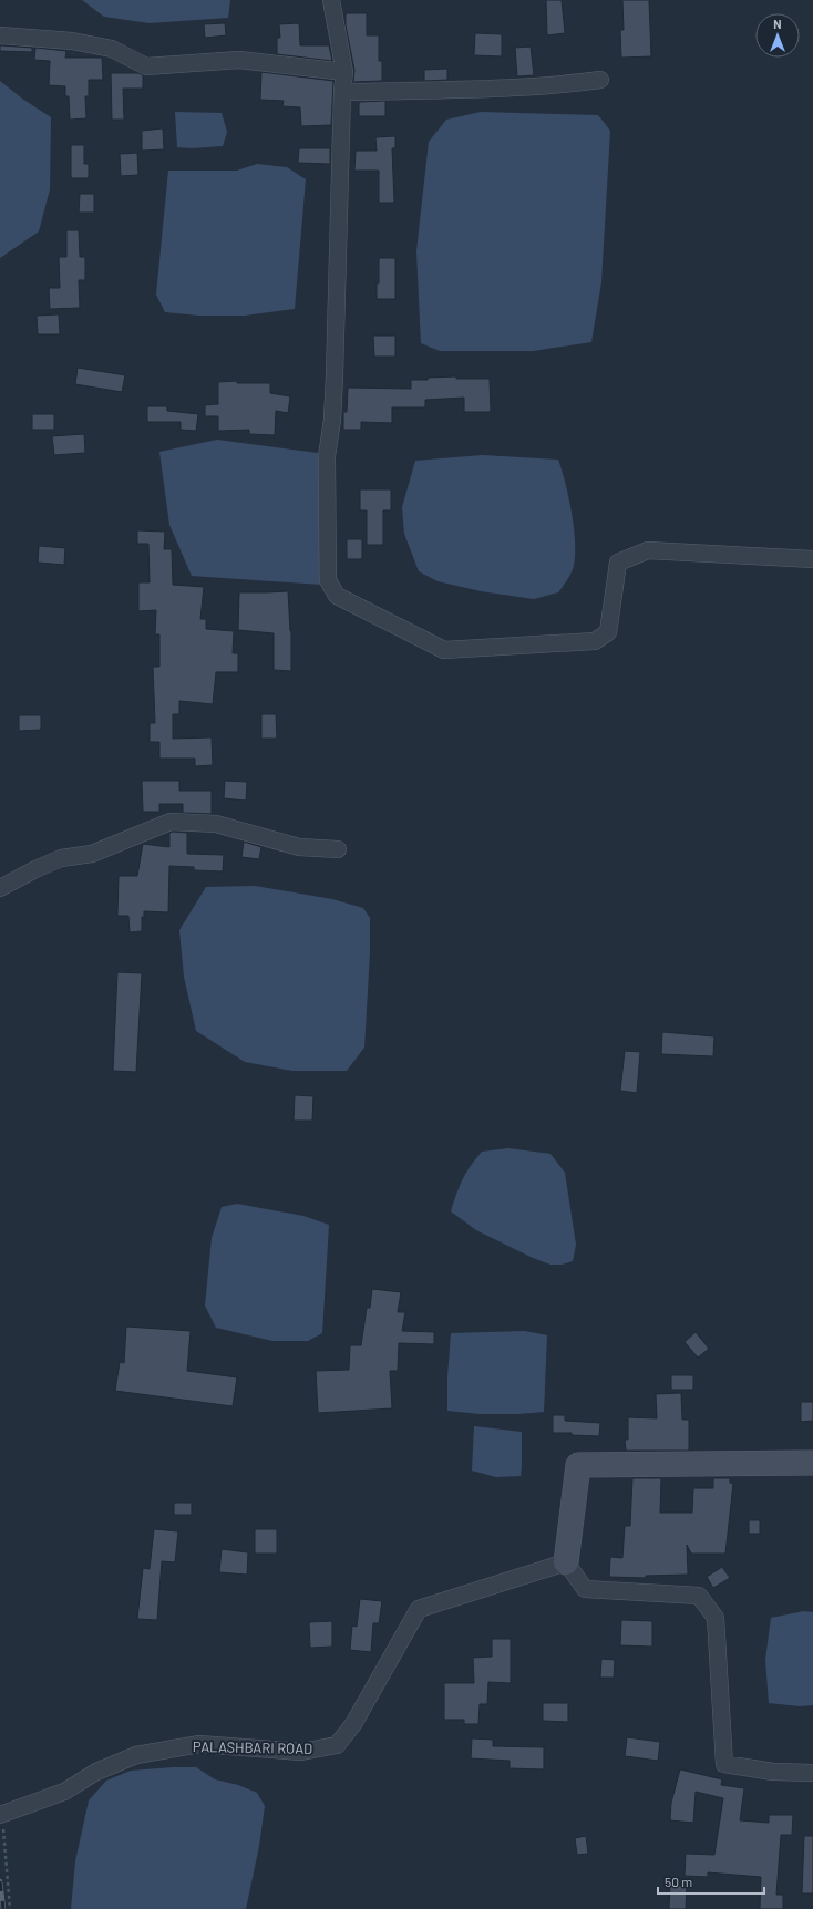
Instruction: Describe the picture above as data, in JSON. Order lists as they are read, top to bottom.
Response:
{
  "streets": {
    "street": ["PALASHBARI ROAD"]
  },
  "scale_bar": "50 m",
  "north": "top"
}
